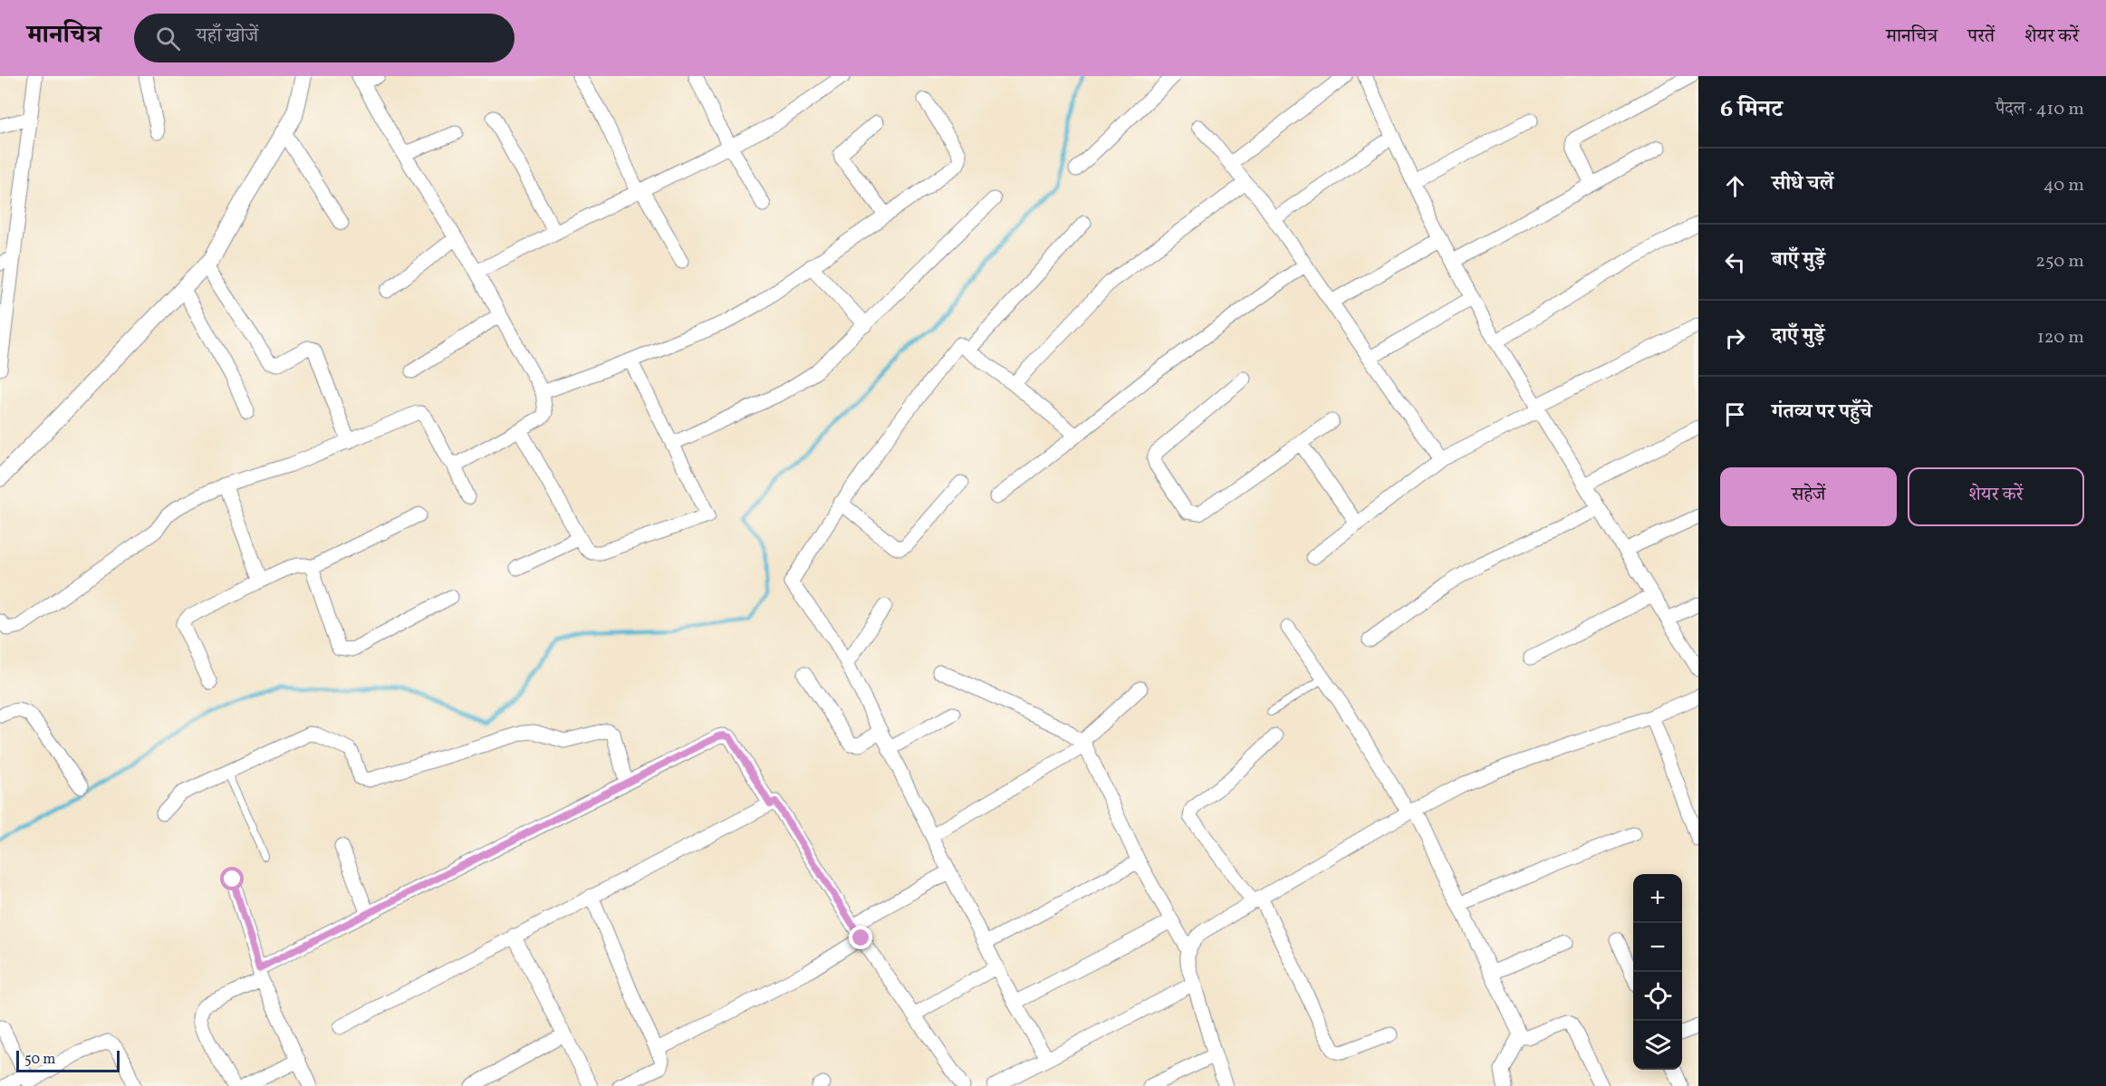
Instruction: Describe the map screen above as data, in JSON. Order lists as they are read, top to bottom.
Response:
{
  "scale_bar": "50 m",
  "page": {
    "header": "मानचित्र",
    "search": "यहाँ खोजें",
    "nav": ["मानचित्र", "परतें", "शेयर करें"],
    "heading": ["6 मिनट", "पैदल · 410 m"],
    "list": [
      ["सीधे चलें", "40 m"],
      ["बाएँ मुड़ें", "250 m"],
      ["दाएँ मुड़ें", "120 m"],
      "गंतव्य पर पहुँचे"
    ],
    "buttons": ["सहेजें", "शेयर करें"],
    "map_buttons": ["+", "−"],
    "scale": "50 m"
  }
}
